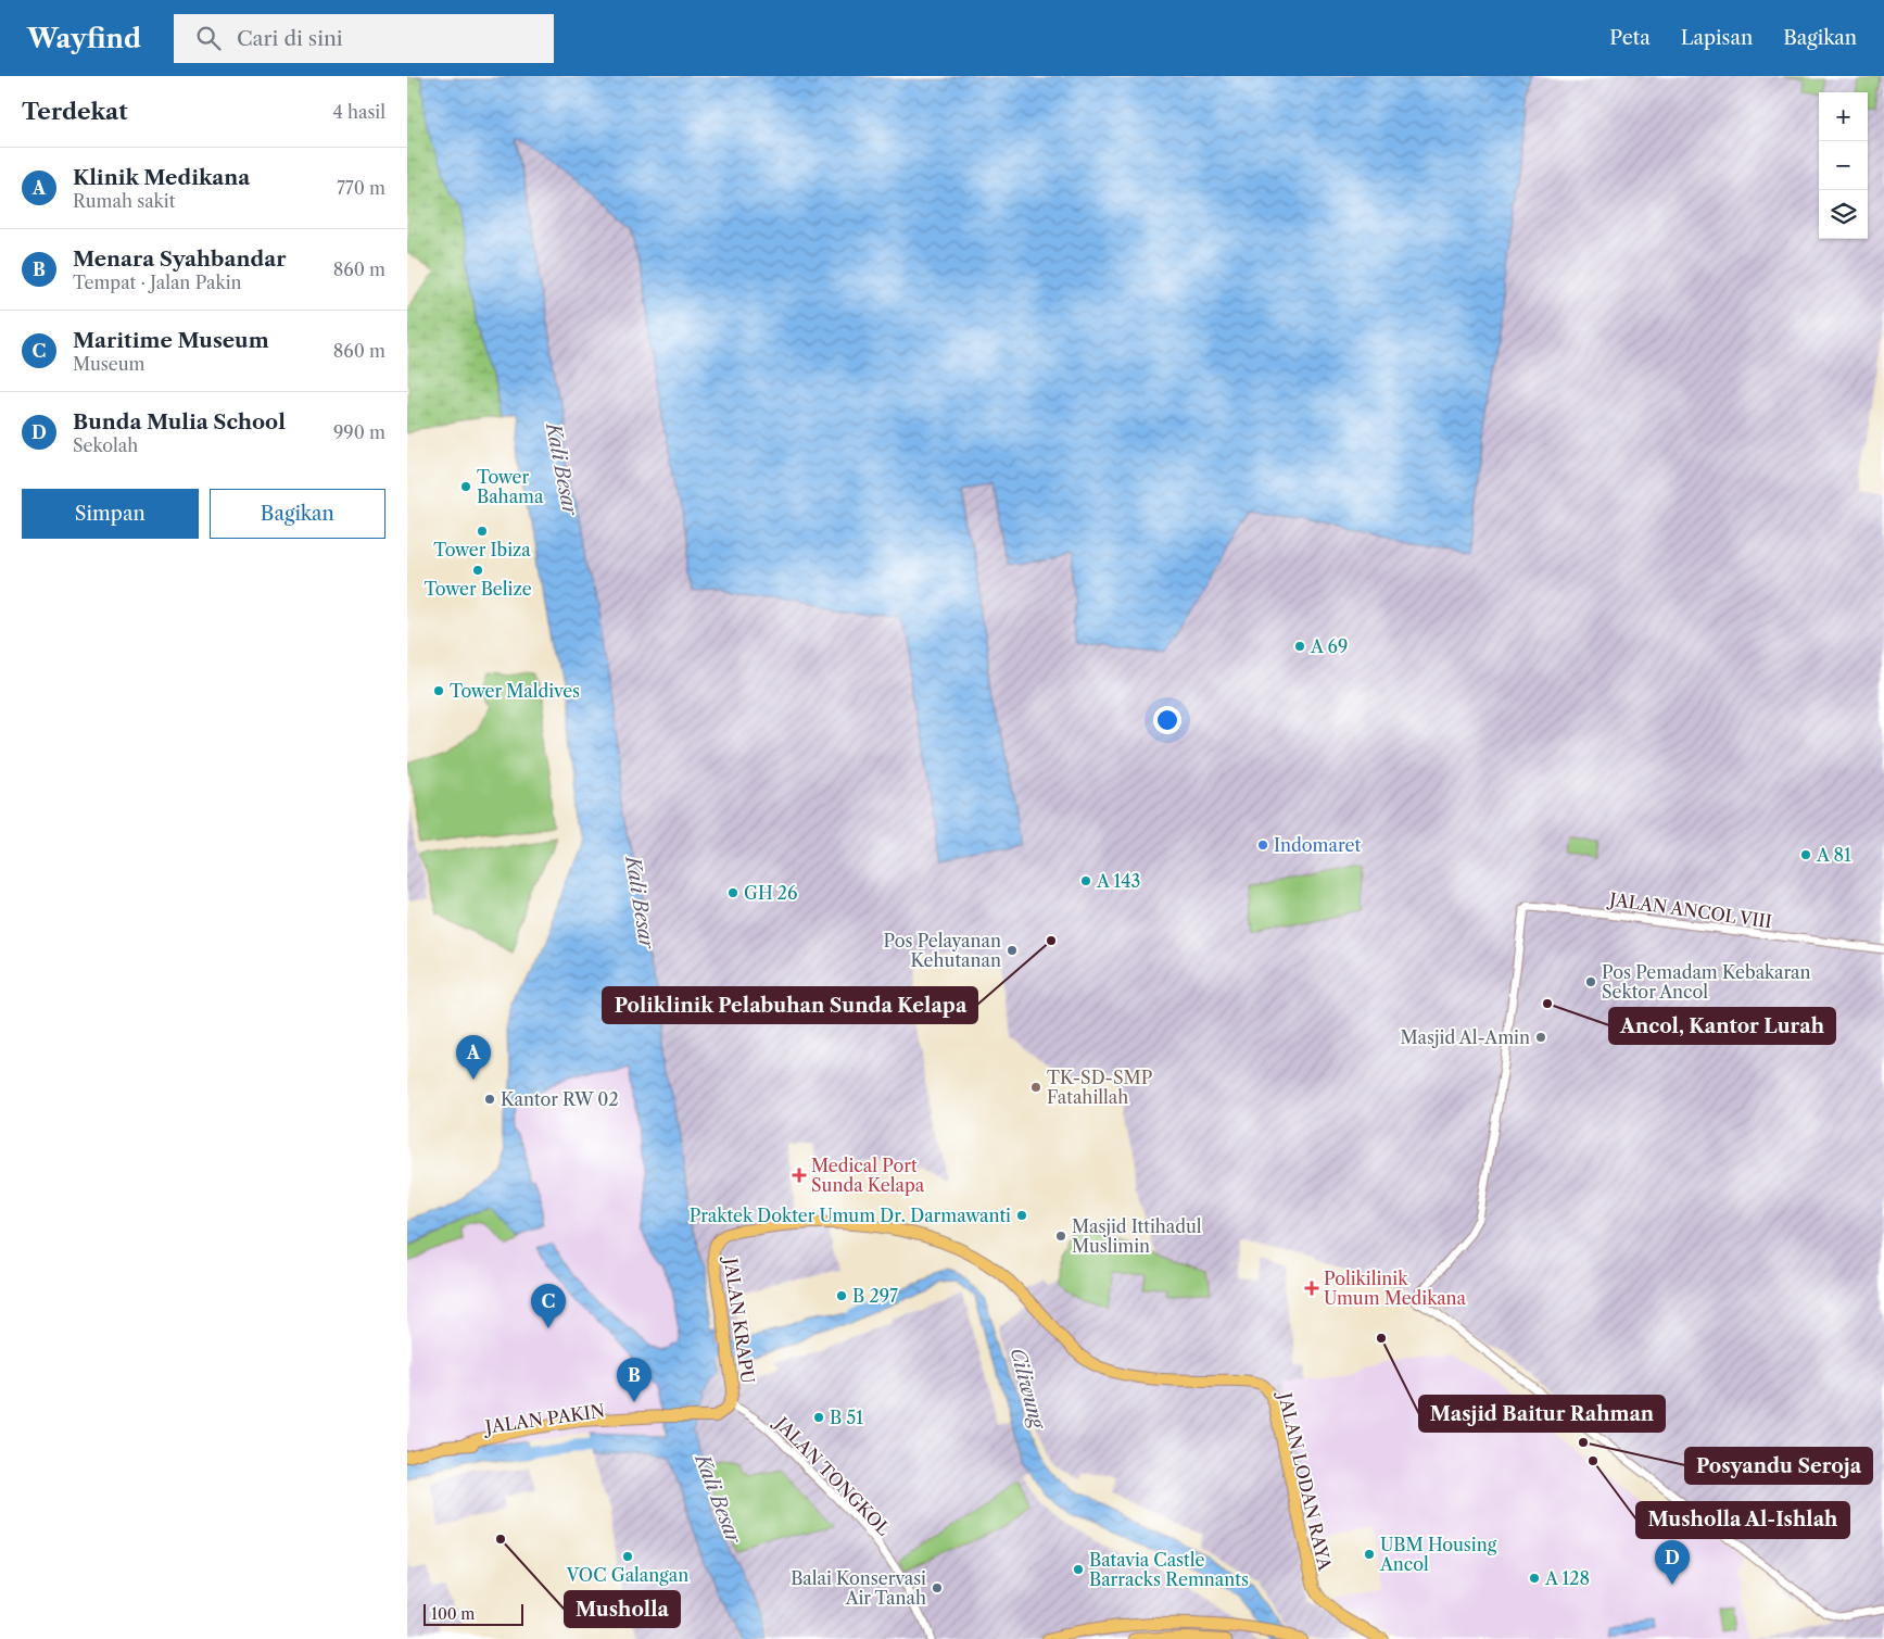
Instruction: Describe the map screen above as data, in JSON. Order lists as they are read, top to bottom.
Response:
{
  "streets": {
    "highway": ["JALAN KRAPU", "JALAN PAKIN", "JALAN LODAN RAYA"],
    "street": ["JALAN ANCOL VIII", "JALAN TONGKOL"]
  },
  "crossings": [
    ["JALAN KRAPU", "JALAN PAKIN"],
    ["JALAN KRAPU", "JALAN TONGKOL"],
    ["JALAN KRAPU", "JALAN LODAN RAYA"]
  ],
  "water": ["Kali Besar", "Ciliwung"],
  "places": {
    "other": [
      "Tower Bahama",
      "Tower Ibiza",
      "Tower Belize",
      "A 69",
      "Tower Maldives",
      "Indomaret",
      "A 81",
      "A 143",
      "GH 26",
      "Poliklinik Pelabuhan Sunda Kelapa",
      "Pos Pelayanan Kehutanan",
      "Pos Pemadam Kebakaran Sektor Ancol",
      "Ancol, Kantor Lurah",
      "Masjid Al-Amin",
      "TK-SD-SMP Fatahillah",
      "Kantor RW 02",
      "Praktek Dokter Umum Dr. Darmawanti",
      "Masjid Ittihadul Muslimin",
      "B 297",
      "Masjid Baitur Rahman",
      "B 51",
      "Posyandu Seroja",
      "Musholla Al-Ishlah",
      "Musholla",
      "UBM Housing Ancol",
      "VOC Galangan",
      "Batavia Castle Barracks Remnants",
      "A 128",
      "Balai Konservasi Air Tanah"
    ],
    "health": ["Medical Port Sunda Kelapa", "Polikilinik Umum Medikana"]
  },
  "scale_bar": "100 m",
  "page": {
    "header": "Wayfind",
    "search": "Cari di sini",
    "nav": ["Peta", "Lapisan", "Bagikan"],
    "heading": ["Terdekat", "4 hasil"],
    "map_buttons": ["+", "−"],
    "list": [
      {
        "mark": "A",
        "name": "Klinik Medikana",
        "note": "Rumah sakit",
        "value": "770 m"
      },
      {
        "mark": "B",
        "name": "Menara Syahbandar",
        "note": "Tempat · Jalan Pakin",
        "value": "860 m"
      },
      {
        "mark": "C",
        "name": "Maritime Museum",
        "note": "Museum",
        "value": "860 m"
      },
      {
        "mark": "D",
        "name": "Bunda Mulia School",
        "note": "Sekolah",
        "value": "990 m"
      }
    ],
    "buttons": ["Simpan", "Bagikan"],
    "pins": [
      "A",
      "C",
      "B",
      "D"
    ],
    "scale": "100 m"
  }
}
